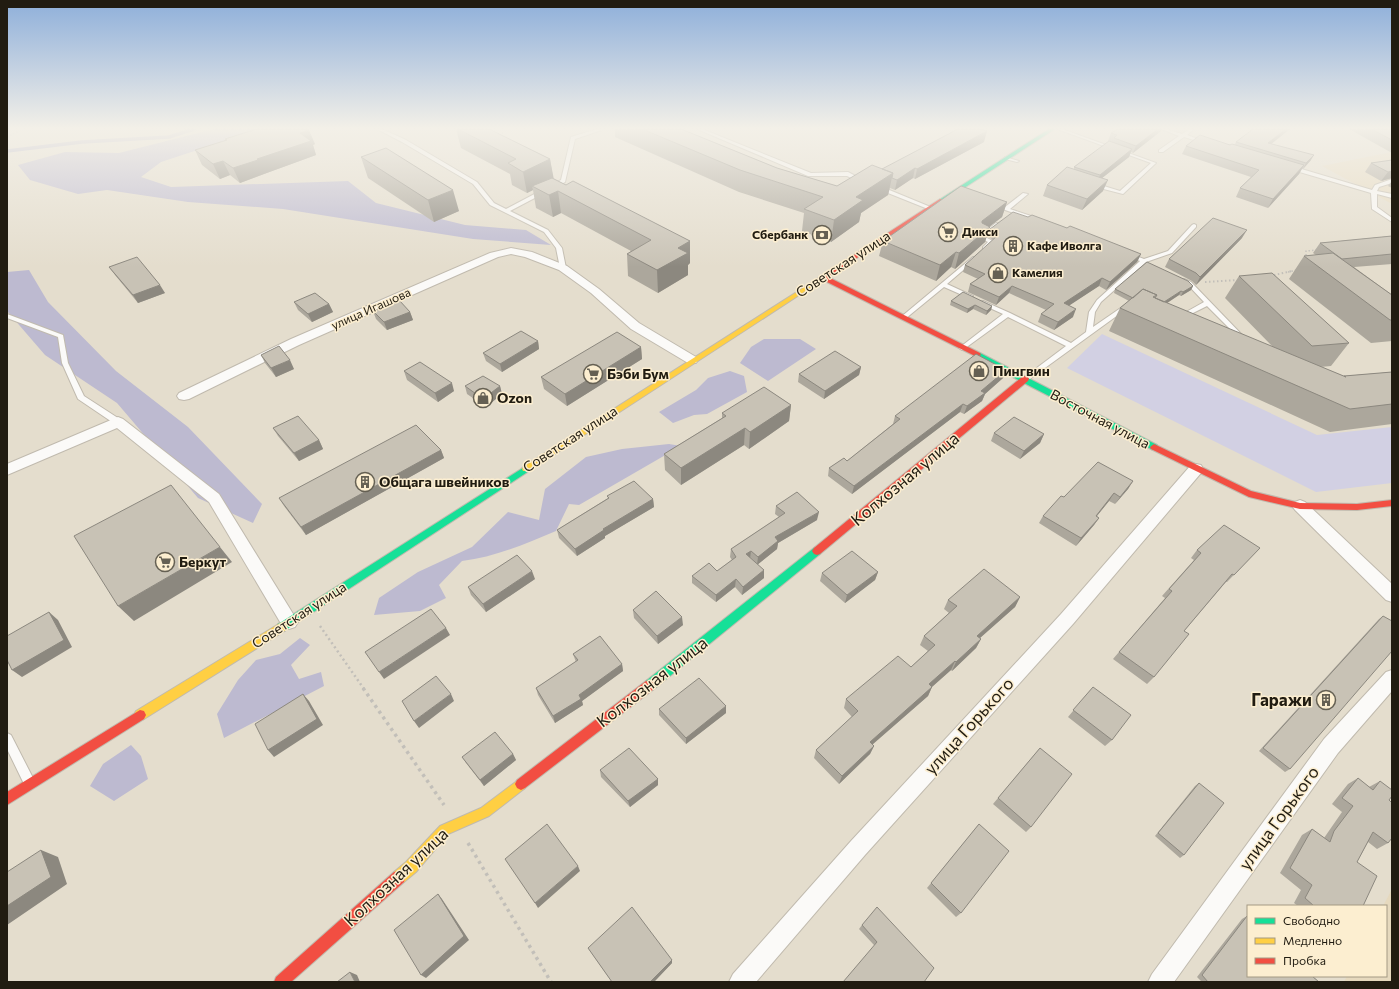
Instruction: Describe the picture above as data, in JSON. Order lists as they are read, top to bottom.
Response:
{
  "streets": {
    "main road": ["Советская улица", "Восточная улица", "Колхозная улица"],
    "street": ["улица Игашова", "улица Горького"]
  },
  "crossings": [
    ["Советская улица", "улица Игашова"],
    ["Советская улица", "Восточная улица"],
    ["Восточная улица", "Колхозная улица"],
    ["Восточная улица", "улица Горького"]
  ],
  "places": {
    "supermarket": ["Дикси", "Бэби Бум", "Беркут"],
    "bank": ["Сбербанк"],
    "building": ["Кафе Иволга", "Общага швейников", "Гаражи"],
    "shop": ["Камелия", "Пингвин", "Ozon"]
  },
  "legend": ["Свободно", "Медленно", "Пробка"]
}
